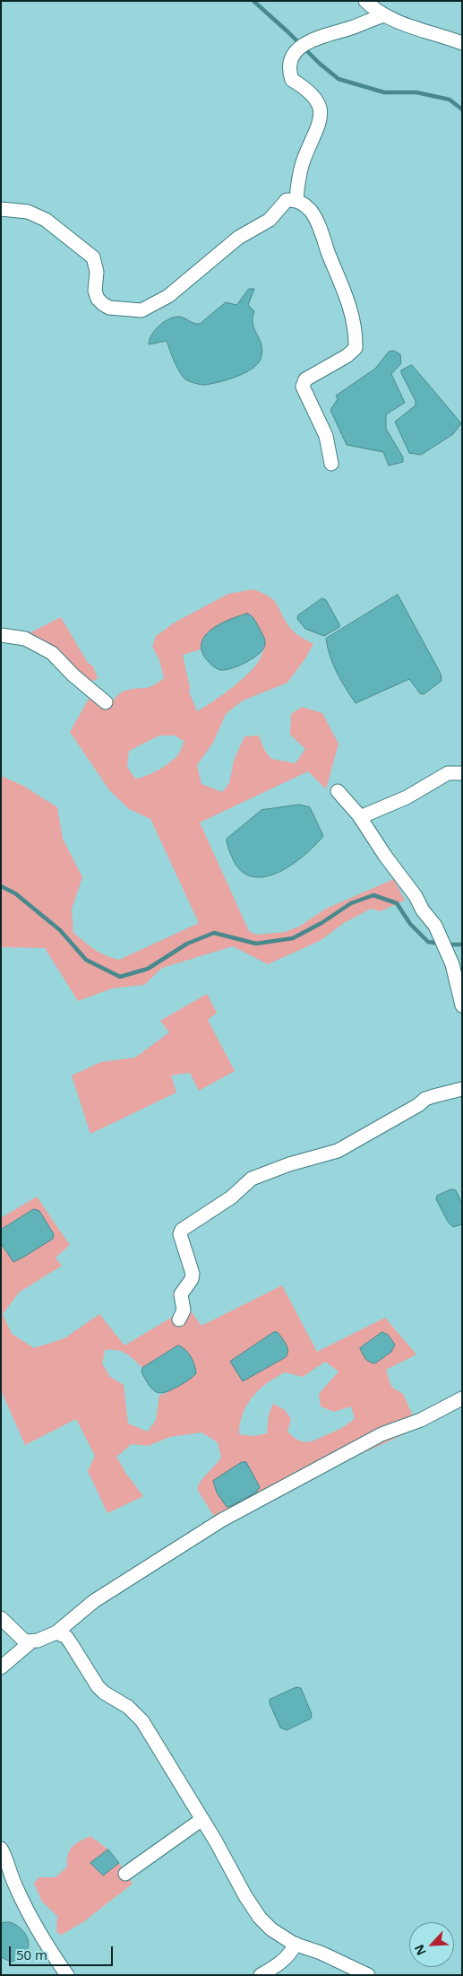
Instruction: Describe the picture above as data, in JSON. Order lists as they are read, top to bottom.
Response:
{
  "scale_bar": "50 m",
  "north": "bottom left"
}
